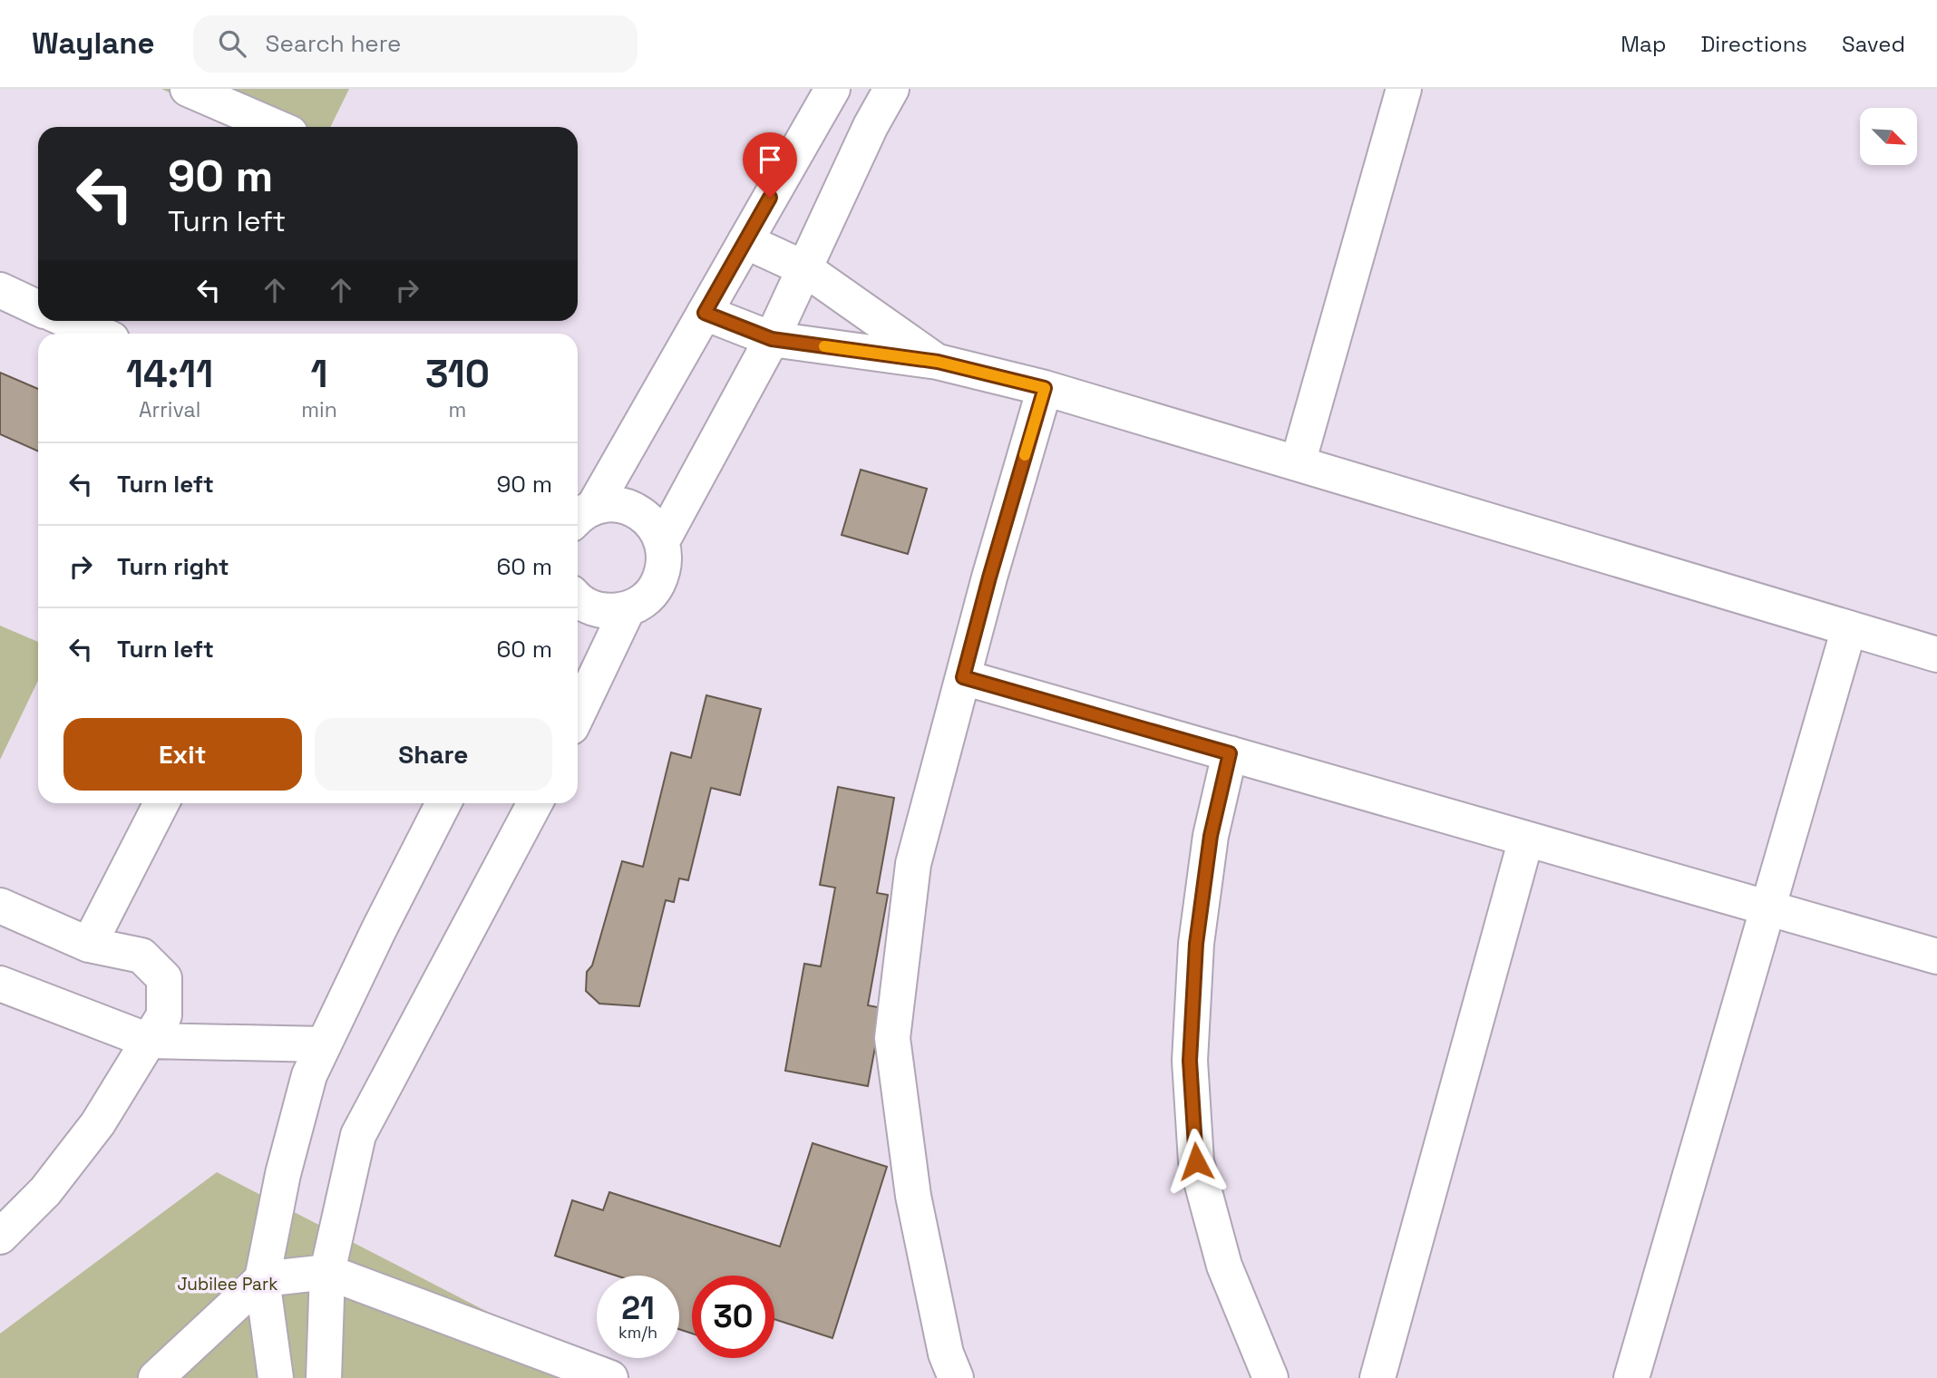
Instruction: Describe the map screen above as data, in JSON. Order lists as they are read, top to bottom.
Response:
{
  "parks": ["Jubilee Park"],
  "north": "bottom right",
  "page": {
    "header": "Waylane",
    "search": "Search here",
    "nav": ["Map", "Directions", "Saved"],
    "turn": ["90 m", "Turn left"],
    "eta": [
      "14:11",
      "Arrival",
      "1",
      "min",
      "310",
      "m"
    ],
    "list": [
      {
        "name": "Turn left",
        "value": "90 m"
      },
      {
        "name": "Turn right",
        "value": "60 m"
      },
      {
        "name": "Turn left",
        "value": "60 m"
      }
    ],
    "buttons": ["Exit", "Share"],
    "speed": "21 km/h",
    "limit": "30"
  }
}
